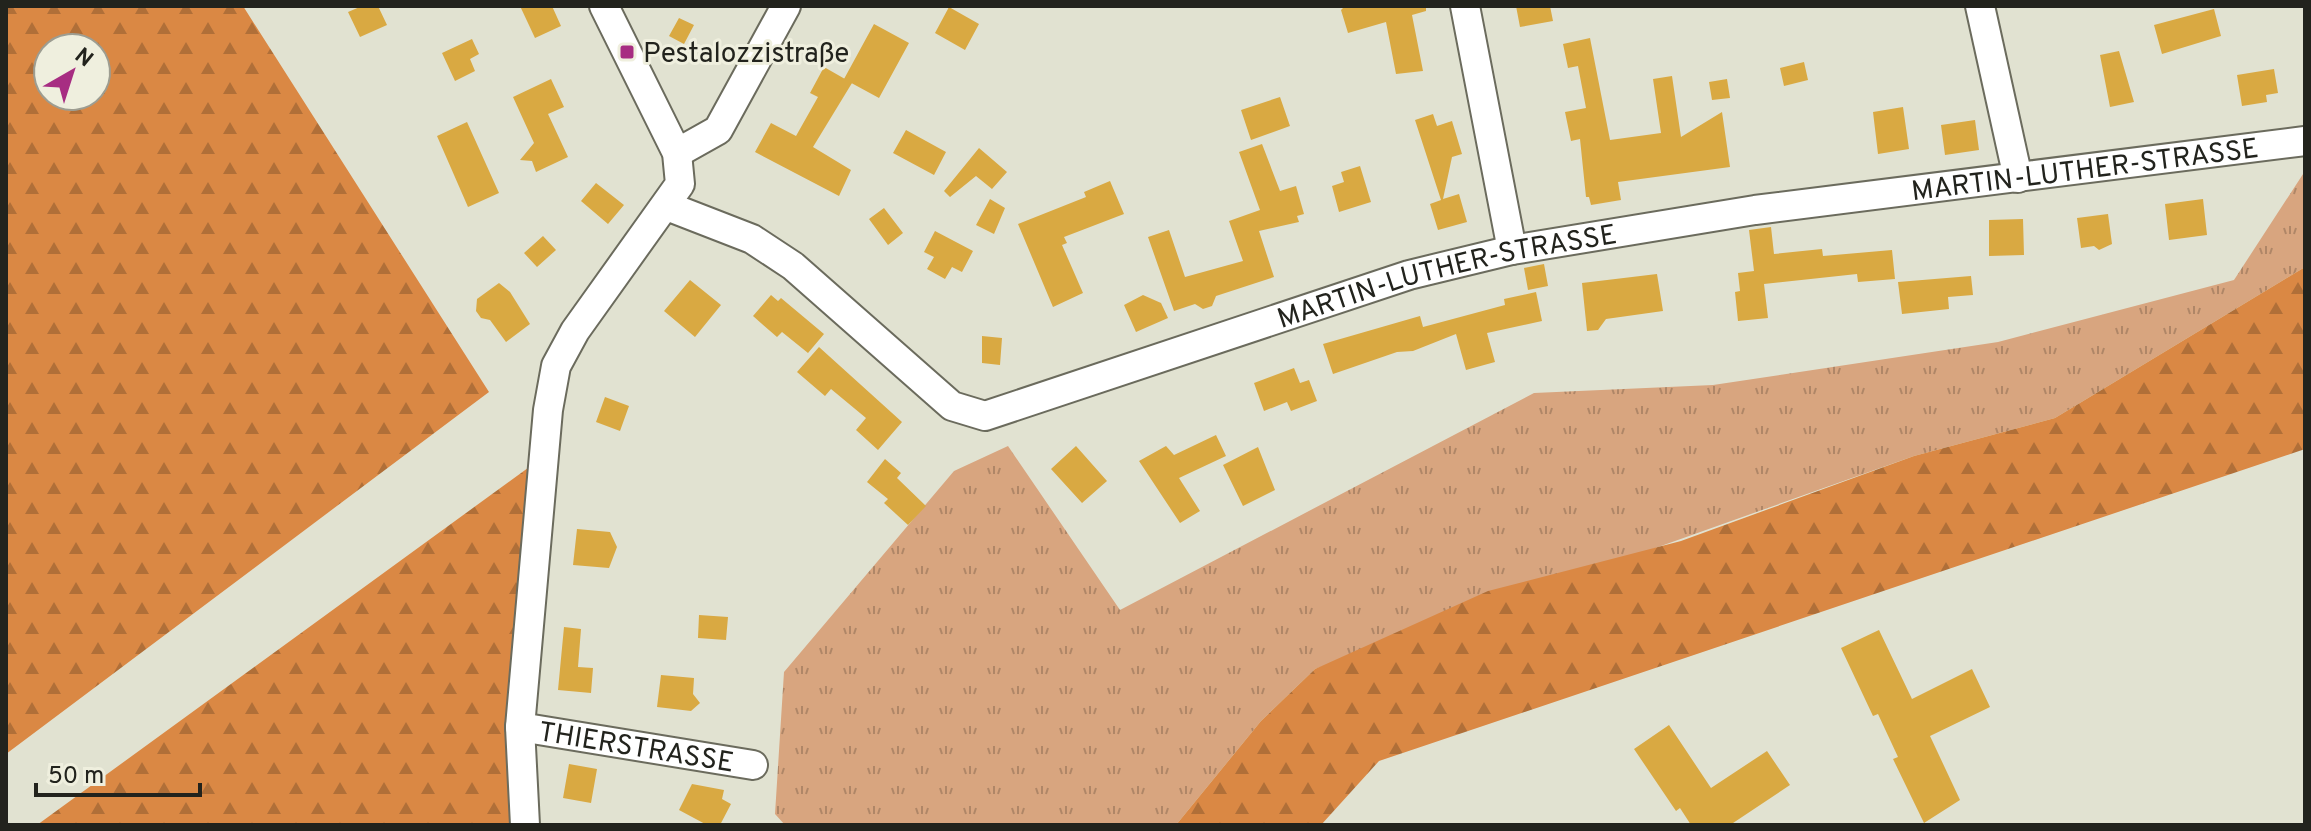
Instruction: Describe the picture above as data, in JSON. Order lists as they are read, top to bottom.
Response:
{
  "streets": {
    "street": ["MARTIN-LUTHER-STRASSE", "THIERSTRASSE"]
  },
  "places": {
    "transit": ["Pestalozzistraße"]
  },
  "scale_bar": "50 m",
  "north": "top right"
}
